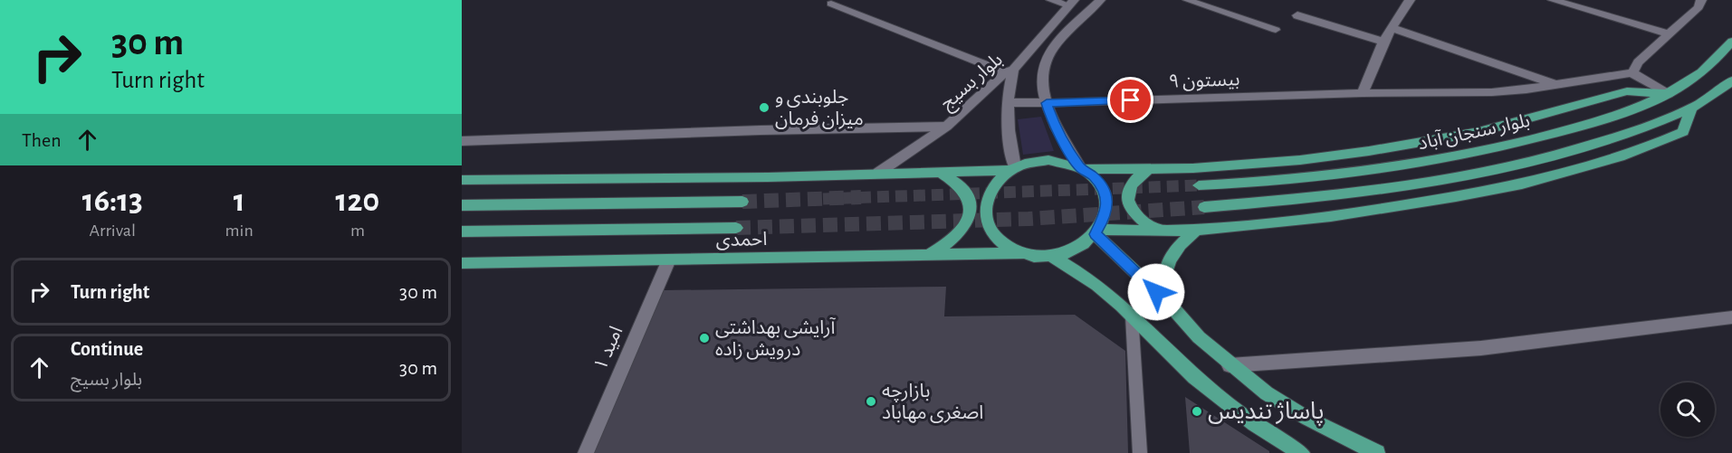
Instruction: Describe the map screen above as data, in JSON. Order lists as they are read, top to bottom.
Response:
{
  "streets": {
    "main road": ["بلوار سنجان آباد", "احمدی"],
    "street": ["بیستون ۹", "بلوار بسیج", "امید ۱"]
  },
  "crossings": [
    ["احمدی", "امید ۱"]
  ],
  "places": [
    "جلوبندی و میزان فرمان",
    "آرایشی بهداشتی درویش زاده",
    "بازارچه اصغری مهاباد",
    "پاساژ تندیس"
  ],
  "page": {
    "turn": ["30 m", "Turn right"],
    "then": "Then",
    "eta": [
      "16:13",
      "Arrival",
      "1",
      "min",
      "120",
      "m"
    ],
    "list": [
      {
        "name": "Turn right",
        "value": "30 m"
      },
      {
        "name": "Continue",
        "note": "بلوار بسیج",
        "value": "30 m"
      }
    ]
  }
}
